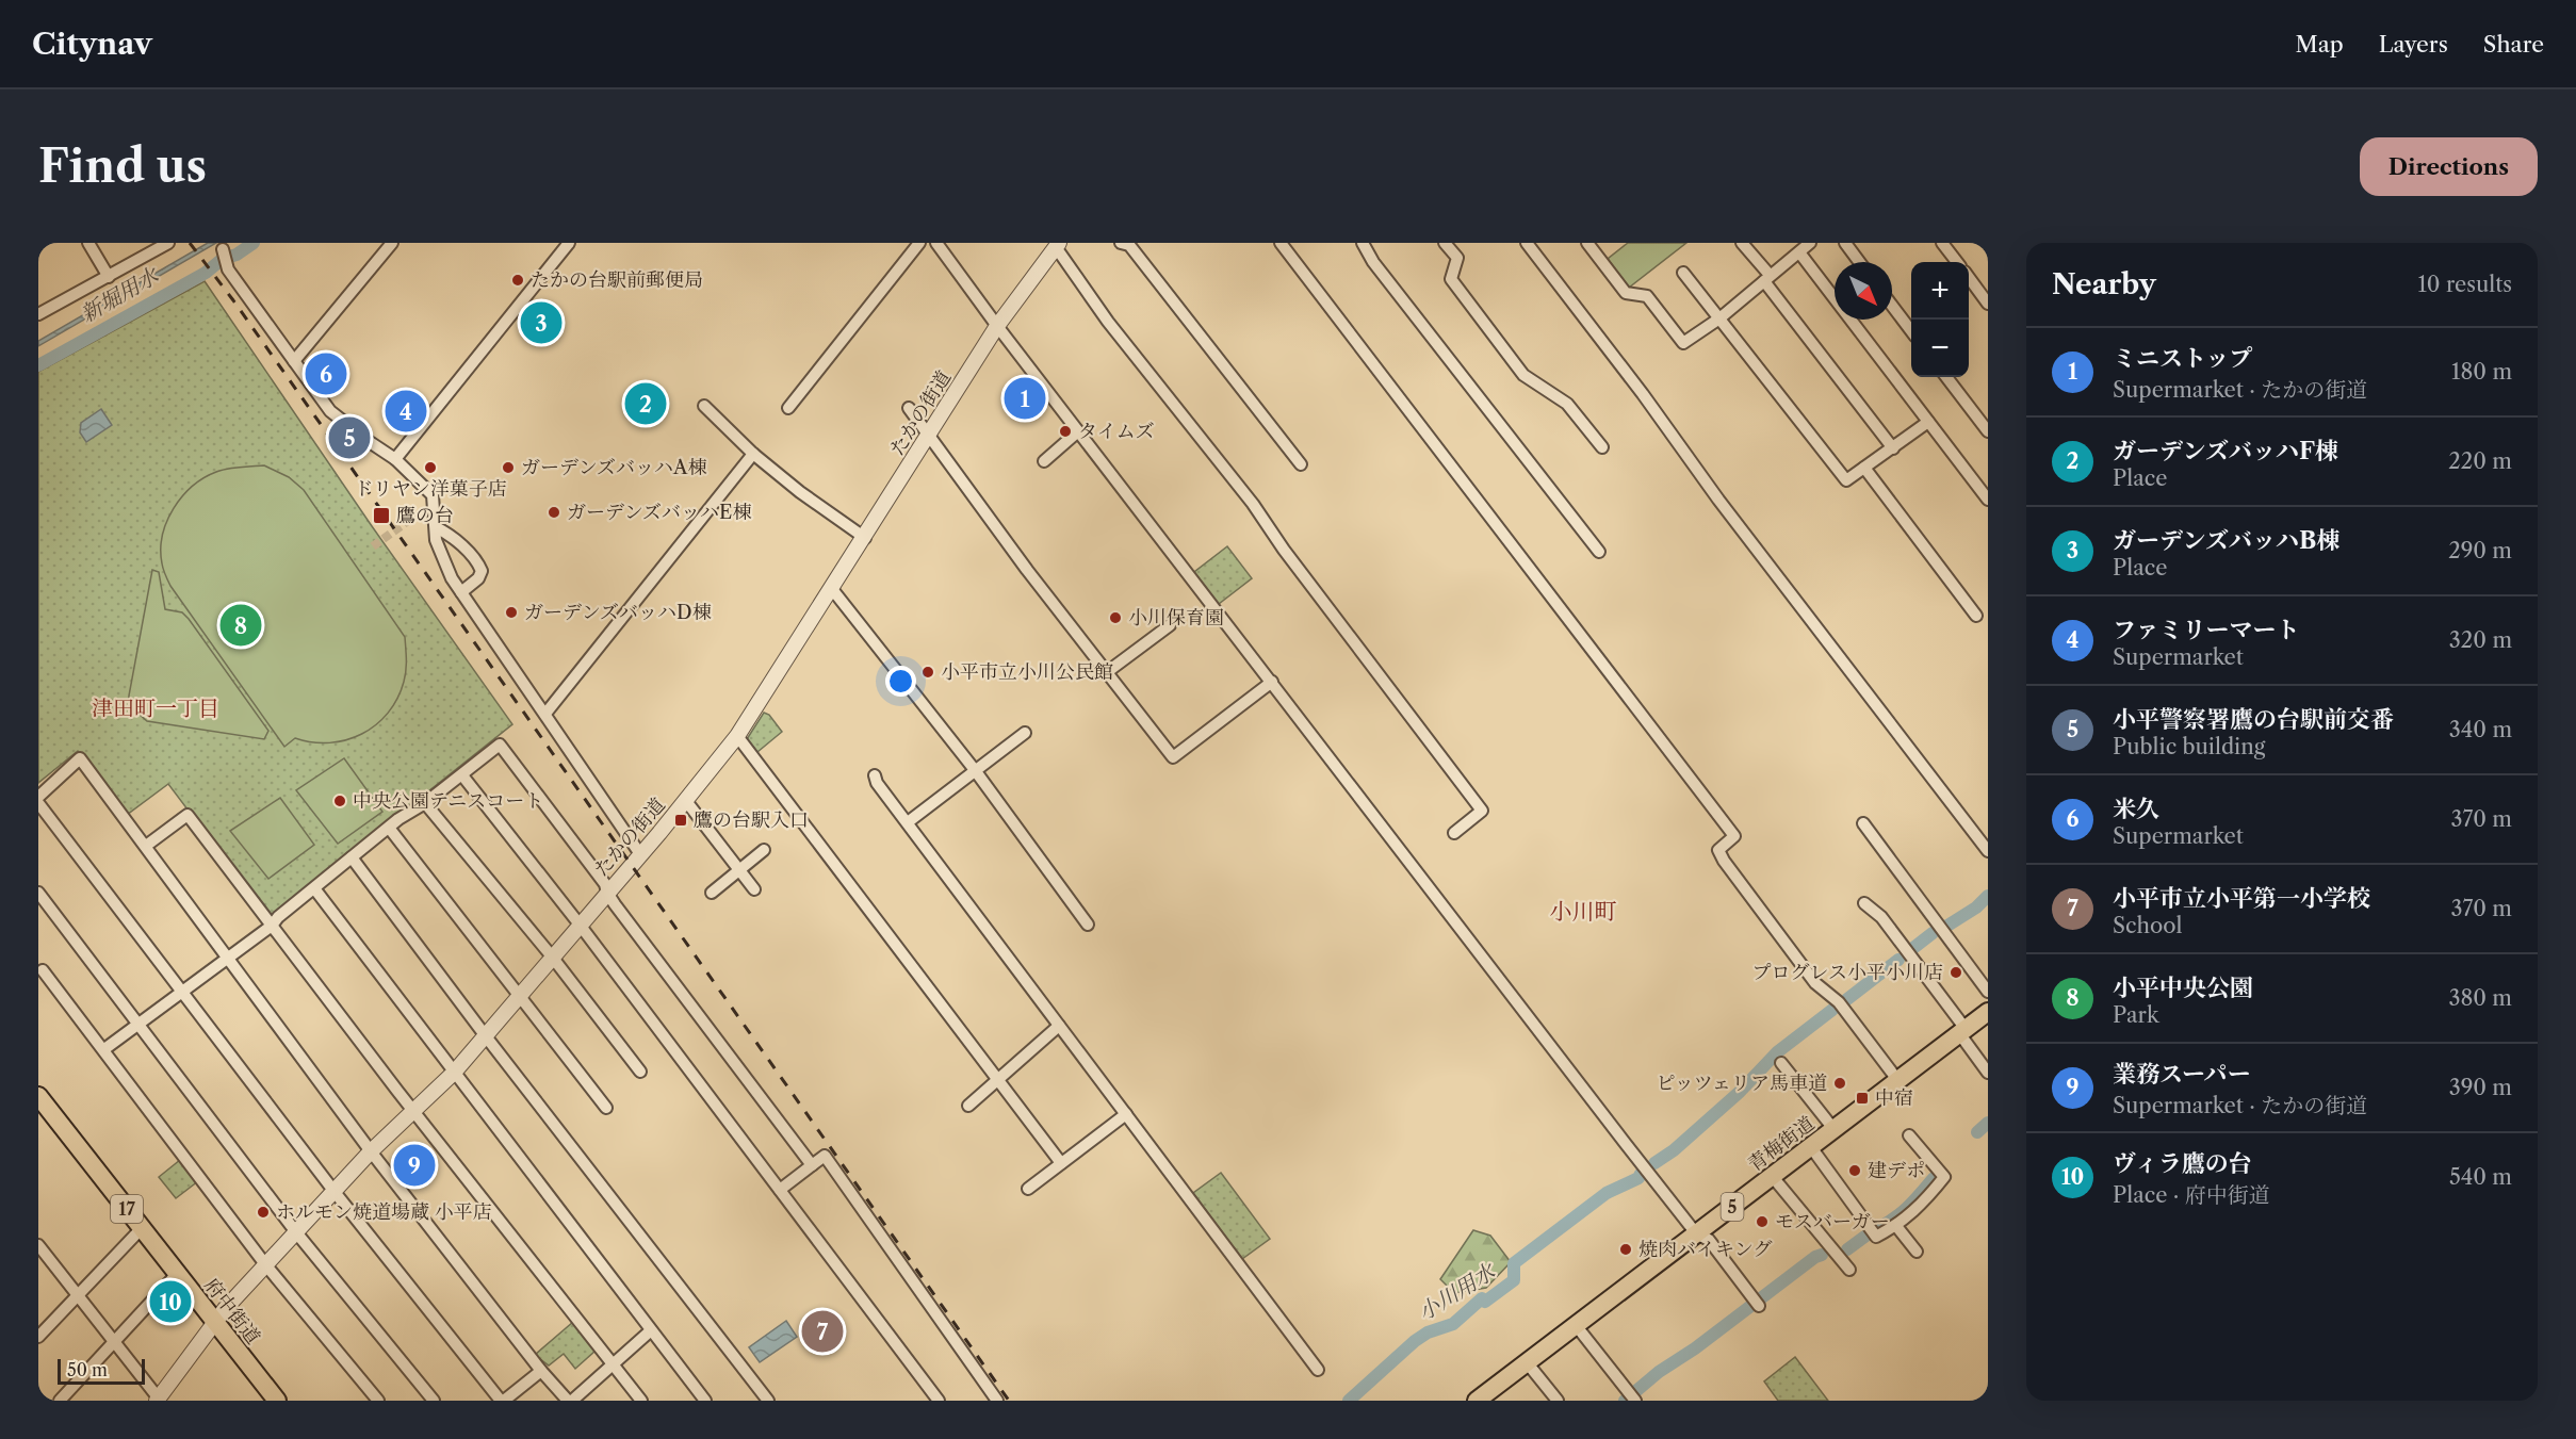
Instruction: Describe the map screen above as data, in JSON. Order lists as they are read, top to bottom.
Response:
{
  "streets": {
    "main road": [
      "青梅街道",
      "5",
      "17",
      "府中街道"
    ],
    "street": ["たかの街道"]
  },
  "crossings": [
    ["たかの街道", "府中街道"]
  ],
  "districts": ["津田町一丁目", "小川町"],
  "water": ["新堀用水", "小川用水"],
  "places": {
    "other": [
      "たかの台駅前郵便局",
      "タイムズ",
      "ドリヤン洋菓子店",
      "ガーデンズバッハA棟",
      "ガーデンズバッハE棟",
      "ガーデンズバッハD棟",
      "小川保育園",
      "小平市立小川公民館",
      "中央公園テニスコート",
      "プログレス小平小川店",
      "ピッツェリア馬車道",
      "建デポ",
      "ホルモン焼道場蔵 小平店",
      "モスバーガー",
      "焼肉バイキング"
    ],
    "transit": ["鷹の台", "鷹の台駅入口", "中宿"]
  },
  "scale_bar": "50 m",
  "north": "bottom right",
  "page": {
    "header": "Citynav",
    "nav": ["Map", "Layers", "Share"],
    "buttons": "Directions",
    "title": "Find us",
    "heading": ["Nearby", "10 results"],
    "map_buttons": ["+", "−"],
    "pins": [
      "3",
      "6",
      "1",
      "2",
      "4",
      "5",
      "8",
      "9",
      "10",
      "7"
    ],
    "list": [
      {
        "mark": "1",
        "name": "ミニストップ",
        "note": "Supermarket · たかの街道",
        "value": "180 m"
      },
      {
        "mark": "2",
        "name": "ガーデンズバッハF棟",
        "note": "Place",
        "value": "220 m"
      },
      {
        "mark": "3",
        "name": "ガーデンズバッハB棟",
        "note": "Place",
        "value": "290 m"
      },
      {
        "mark": "4",
        "name": "ファミリーマート",
        "note": "Supermarket",
        "value": "320 m"
      },
      {
        "mark": "5",
        "name": "小平警察署鷹の台駅前交番",
        "note": "Public building",
        "value": "340 m"
      },
      {
        "mark": "6",
        "name": "米久",
        "note": "Supermarket",
        "value": "370 m"
      },
      {
        "mark": "7",
        "name": "小平市立小平第一小学校",
        "note": "School",
        "value": "370 m"
      },
      {
        "mark": "8",
        "name": "小平中央公園",
        "note": "Park",
        "value": "380 m"
      },
      {
        "mark": "9",
        "name": "業務スーパー",
        "note": "Supermarket · たかの街道",
        "value": "390 m"
      },
      {
        "mark": "10",
        "name": "ヴィラ鷹の台",
        "note": "Place · 府中街道",
        "value": "540 m"
      }
    ],
    "scale": "50 m"
  }
}
